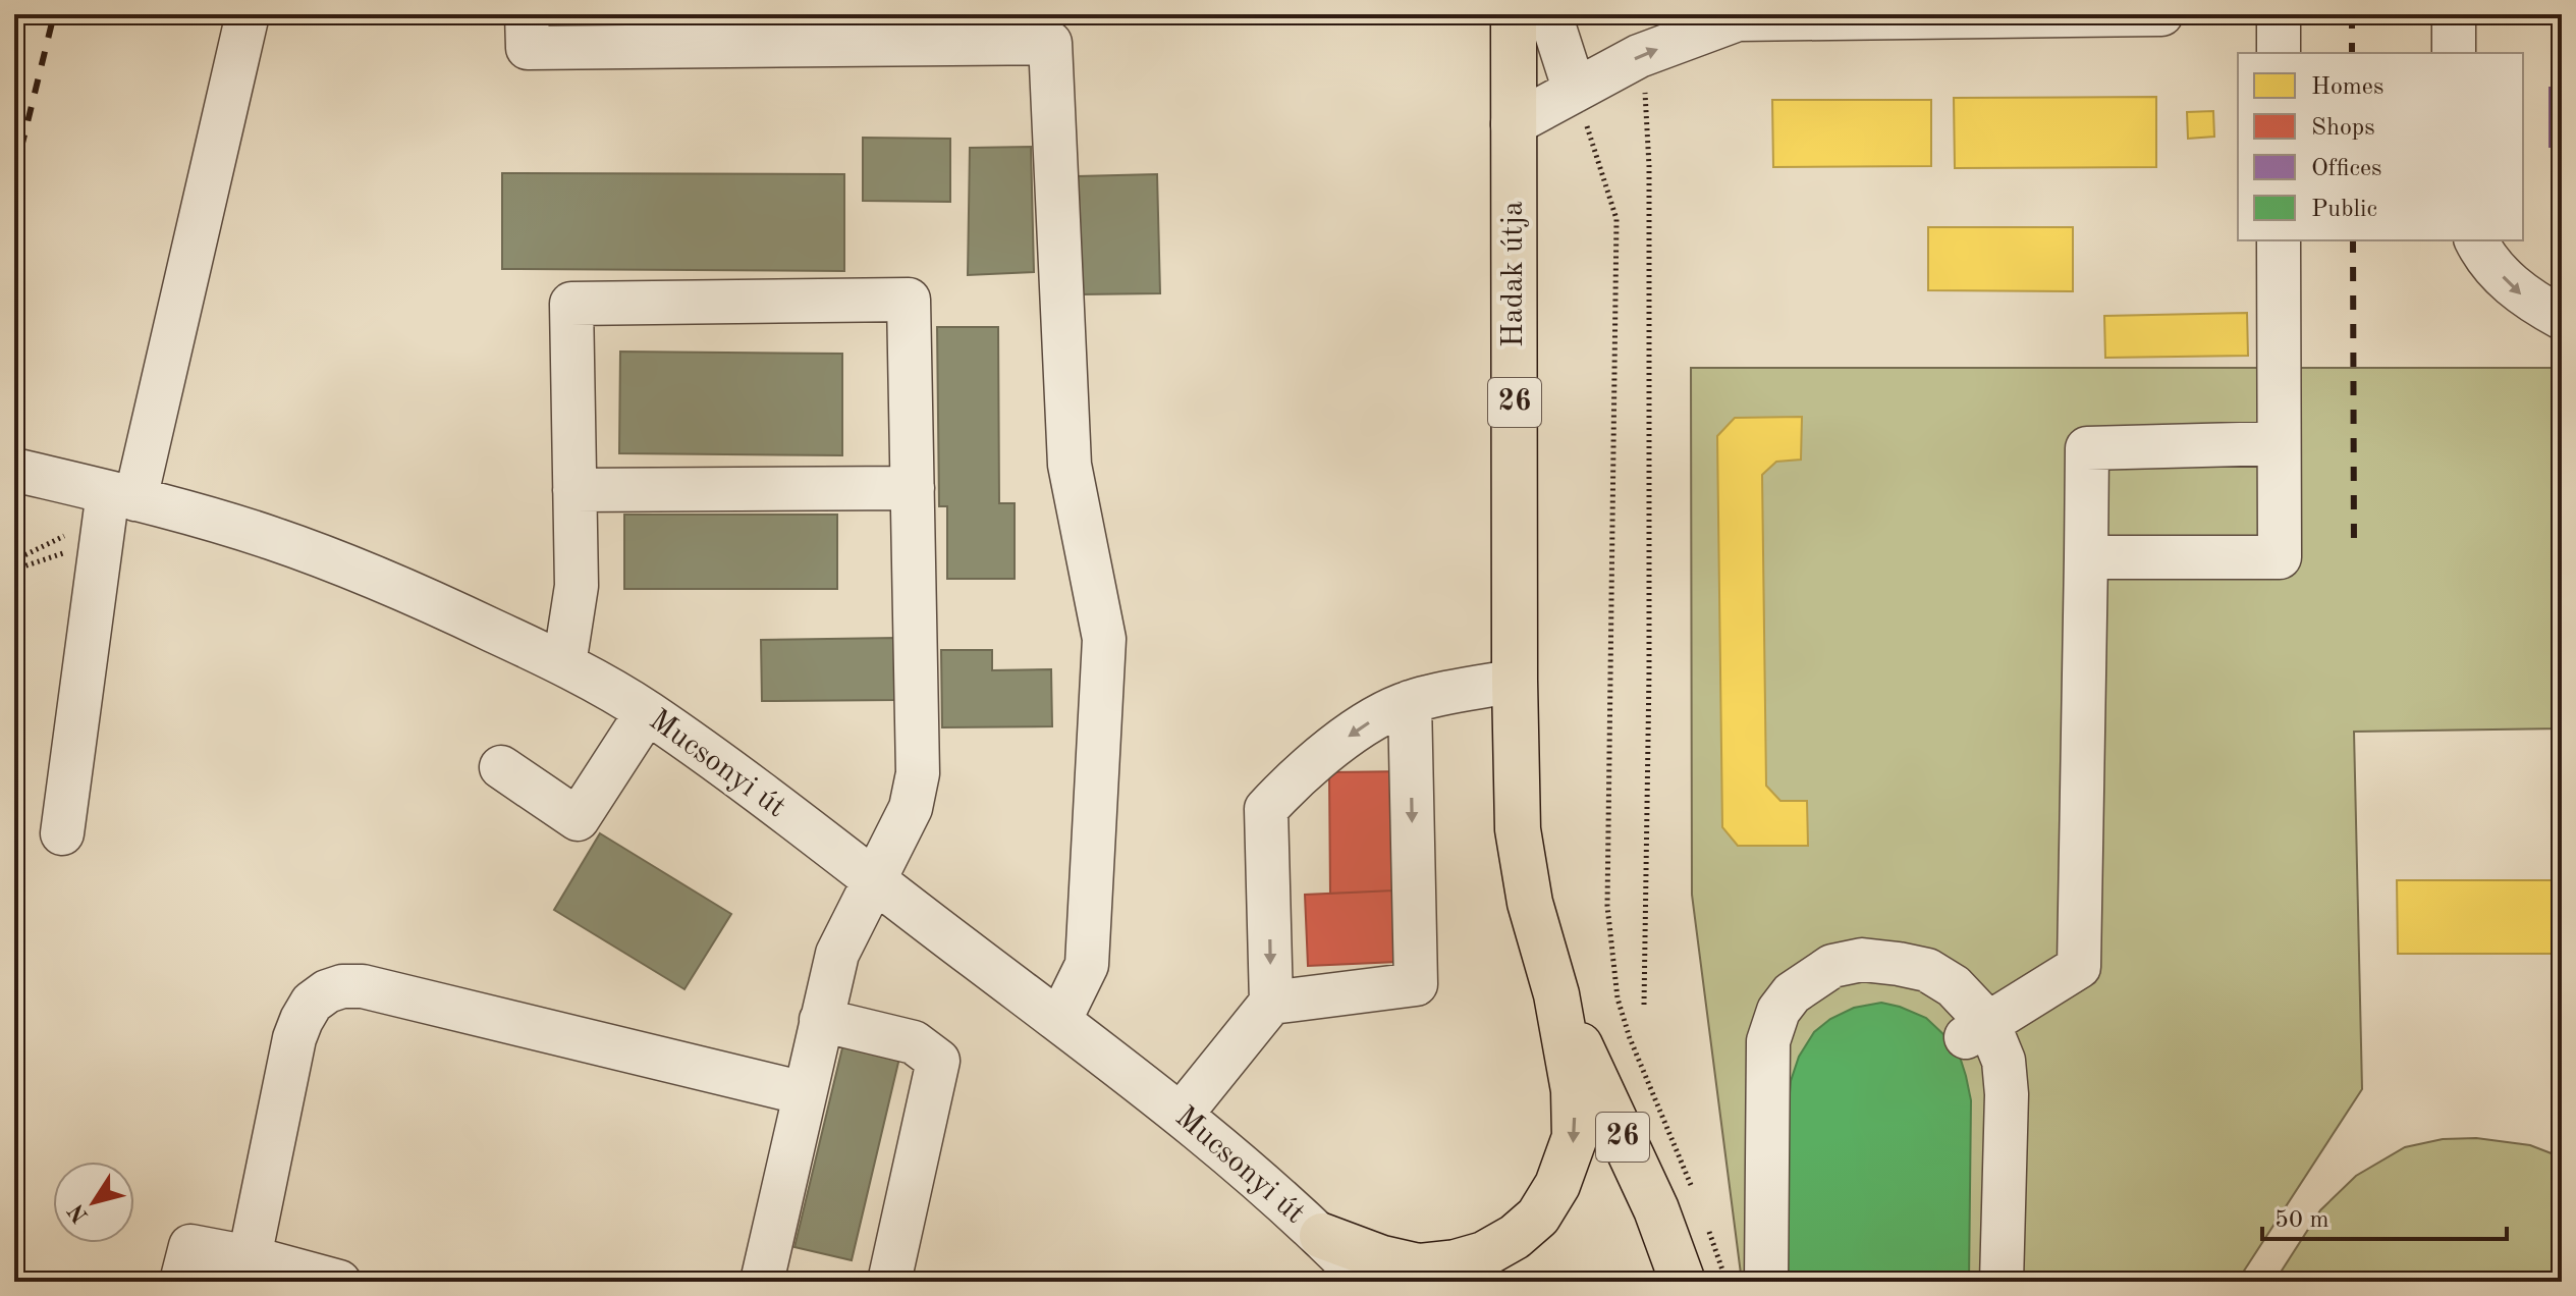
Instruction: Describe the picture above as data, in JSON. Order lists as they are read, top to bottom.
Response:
{
  "streets": {
    "main road": ["Hadak útja", "26"],
    "street": ["Mucsonyi út"]
  },
  "crossings": [
    ["Hadak útja", "26"]
  ],
  "legend": [
    "Homes",
    "Shops",
    "Offices",
    "Public"
  ],
  "scale_bar": "50 m",
  "north": "bottom left"
}
